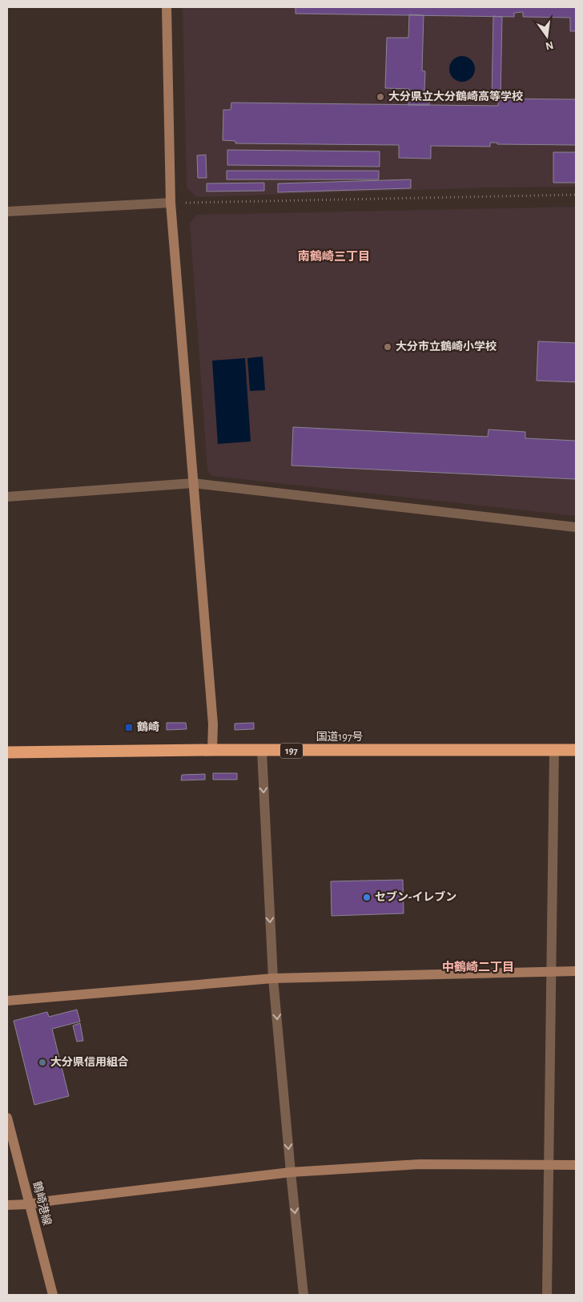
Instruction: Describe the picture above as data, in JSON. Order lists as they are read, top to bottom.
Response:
{
  "streets": {
    "highway": ["国道197号", "197"],
    "street": ["鶴崎港線"]
  },
  "districts": ["南鶴崎三丁目", "中鶴崎二丁目"],
  "places": {
    "other": [
      "大分県立大分鶴崎高等学校",
      "大分市立鶴崎小学校",
      "セブン-イレブン",
      "大分県信用組合"
    ],
    "transit": ["鶴崎"]
  },
  "north": "bottom"
}
